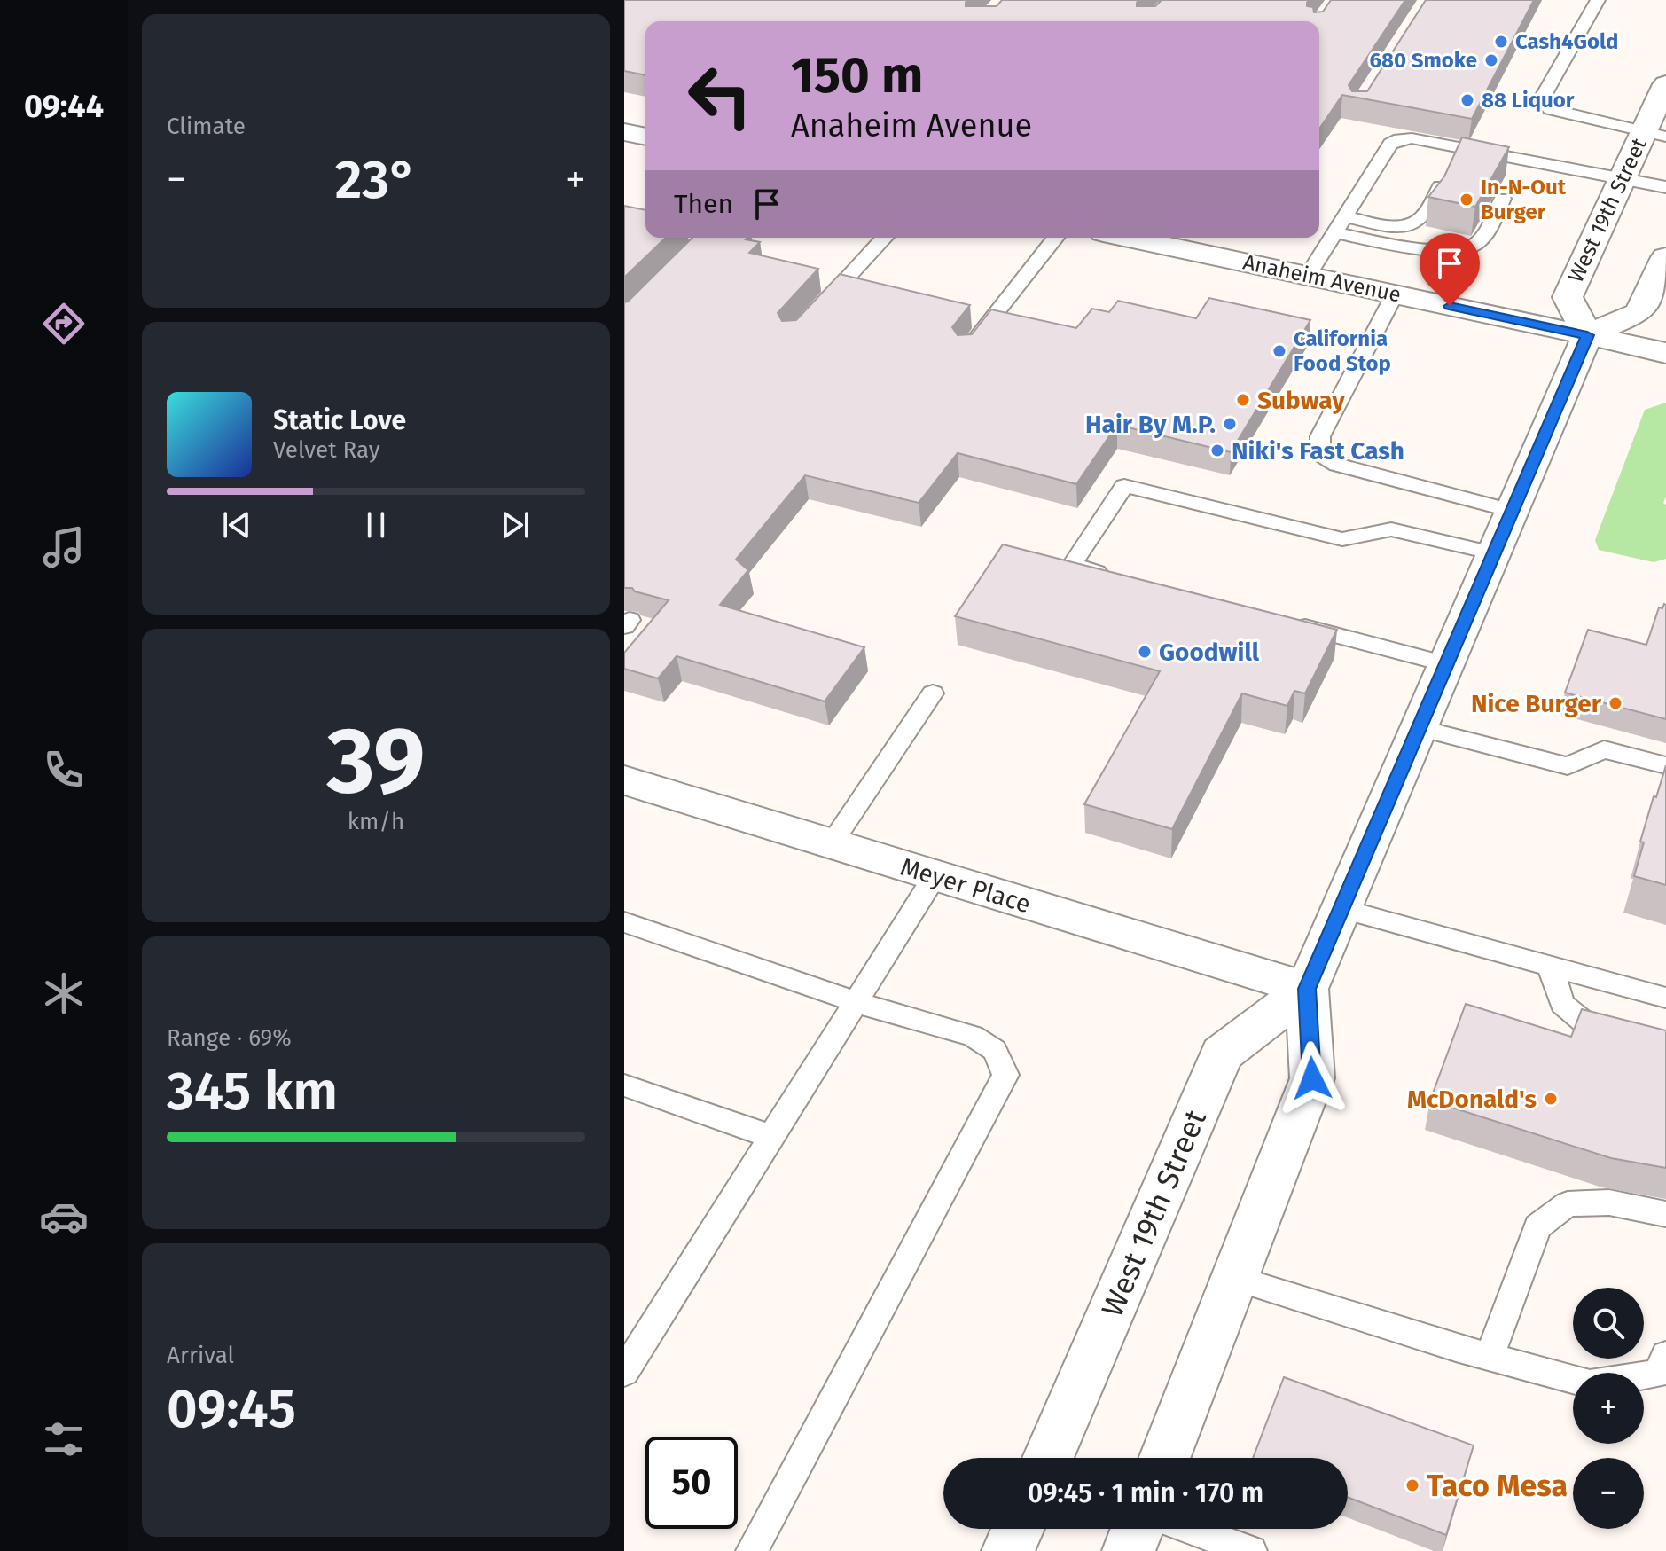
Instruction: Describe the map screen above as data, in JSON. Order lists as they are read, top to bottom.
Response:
{
  "streets": {
    "main road": ["West 19th Street", "Anaheim Avenue", "Meyer Place"]
  },
  "crossings": [
    ["West 19th Street", "Anaheim Avenue"],
    ["West 19th Street", "Meyer Place"]
  ],
  "places": [
    "Cash4Gold",
    "680 Smoke",
    "88 Liquor",
    "In-N-Out Burger",
    "California Food Stop",
    "Subway",
    "Hair By M.P.",
    "Niki's Fast Cash",
    "Goodwill",
    "Nice Burger",
    "McDonald's",
    "Taco Mesa"
  ],
  "page": {
    "tabs": "09:44",
    "tile": [
      "Climate",
      ["39", "km/h"],
      ["Range · 69%", "345 km"],
      ["Arrival", "09:45"]
    ],
    "turn": ["150 m", "Anaheim Avenue"],
    "heat": ["−", "23°", "+"],
    "then": "Then",
    "song": ["Static Love", "Velvet Ray"],
    "map_buttons": ["+", "−"],
    "limit": "50",
    "trip": "09:45 · 1 min · 170 m"
  }
}
